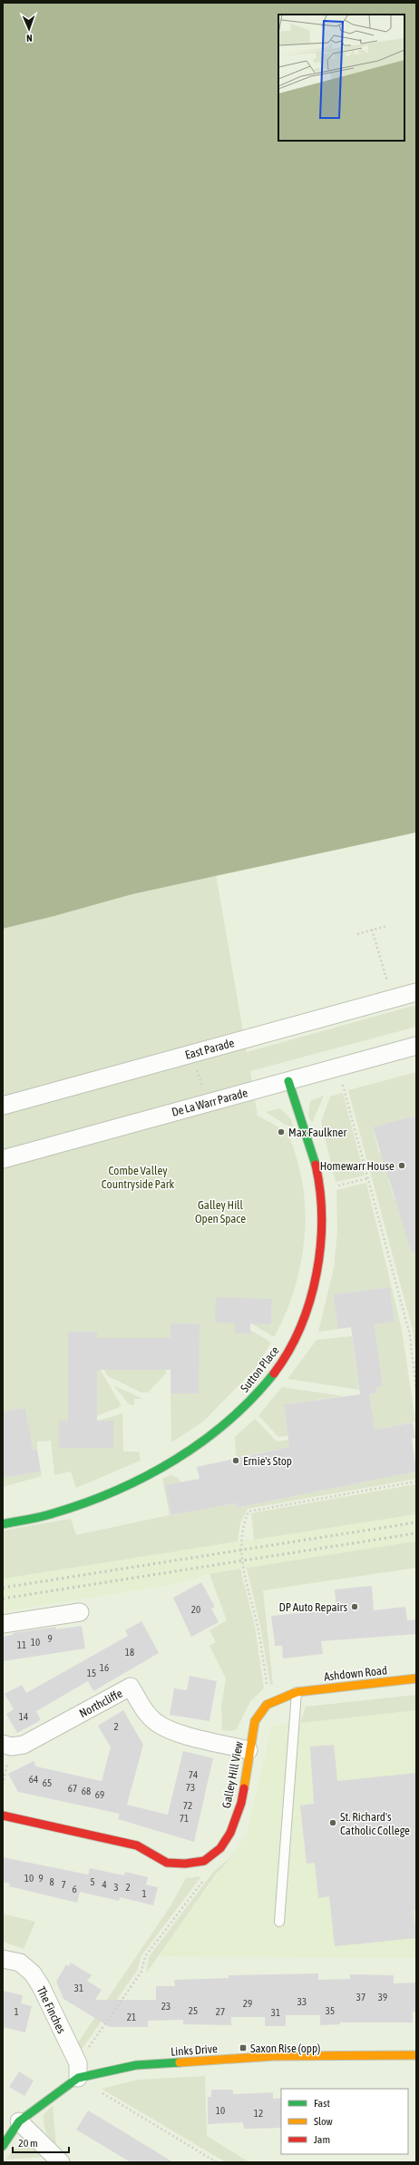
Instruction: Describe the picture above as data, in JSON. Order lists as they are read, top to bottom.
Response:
{
  "streets": {
    "street": [
      "East Parade",
      "De La Warr Parade",
      "Sutton Place",
      "Ashdown Road",
      "Northcliffe",
      "Galley Hill View",
      "The Finches",
      "Links Drive"
    ]
  },
  "crossings": [
    ["De La Warr Parade", "Sutton Place"],
    ["Northcliffe", "Galley Hill View"],
    ["The Finches", "Links Drive"]
  ],
  "parks": ["Combe Valley Countryside Park", "Galley Hill Open Space"],
  "places": {
    "other": [
      "Max Faulkner",
      "Homewarr House",
      "Ernie's Stop",
      "DP Auto Repairs",
      "St. Richard's Catholic College"
    ],
    "transit": ["Saxon Rise (opp)"]
  },
  "house_numbers": [
    "20",
    "9",
    "10",
    "11",
    "18",
    "16",
    "15",
    "14",
    "2",
    "74",
    "64",
    "65",
    "73",
    "67",
    "68",
    "69",
    "72",
    "71",
    "10",
    "9",
    "8",
    "5",
    "7",
    "4",
    "3",
    "2",
    "6",
    "1",
    "31",
    "37",
    "39",
    "33",
    "29",
    "23",
    "25",
    "35",
    "1",
    "27",
    "31",
    "21",
    "10",
    "12"
  ],
  "legend": ["Fast", "Slow", "Jam"],
  "scale_bar": "20 m",
  "north": "bottom"
}
